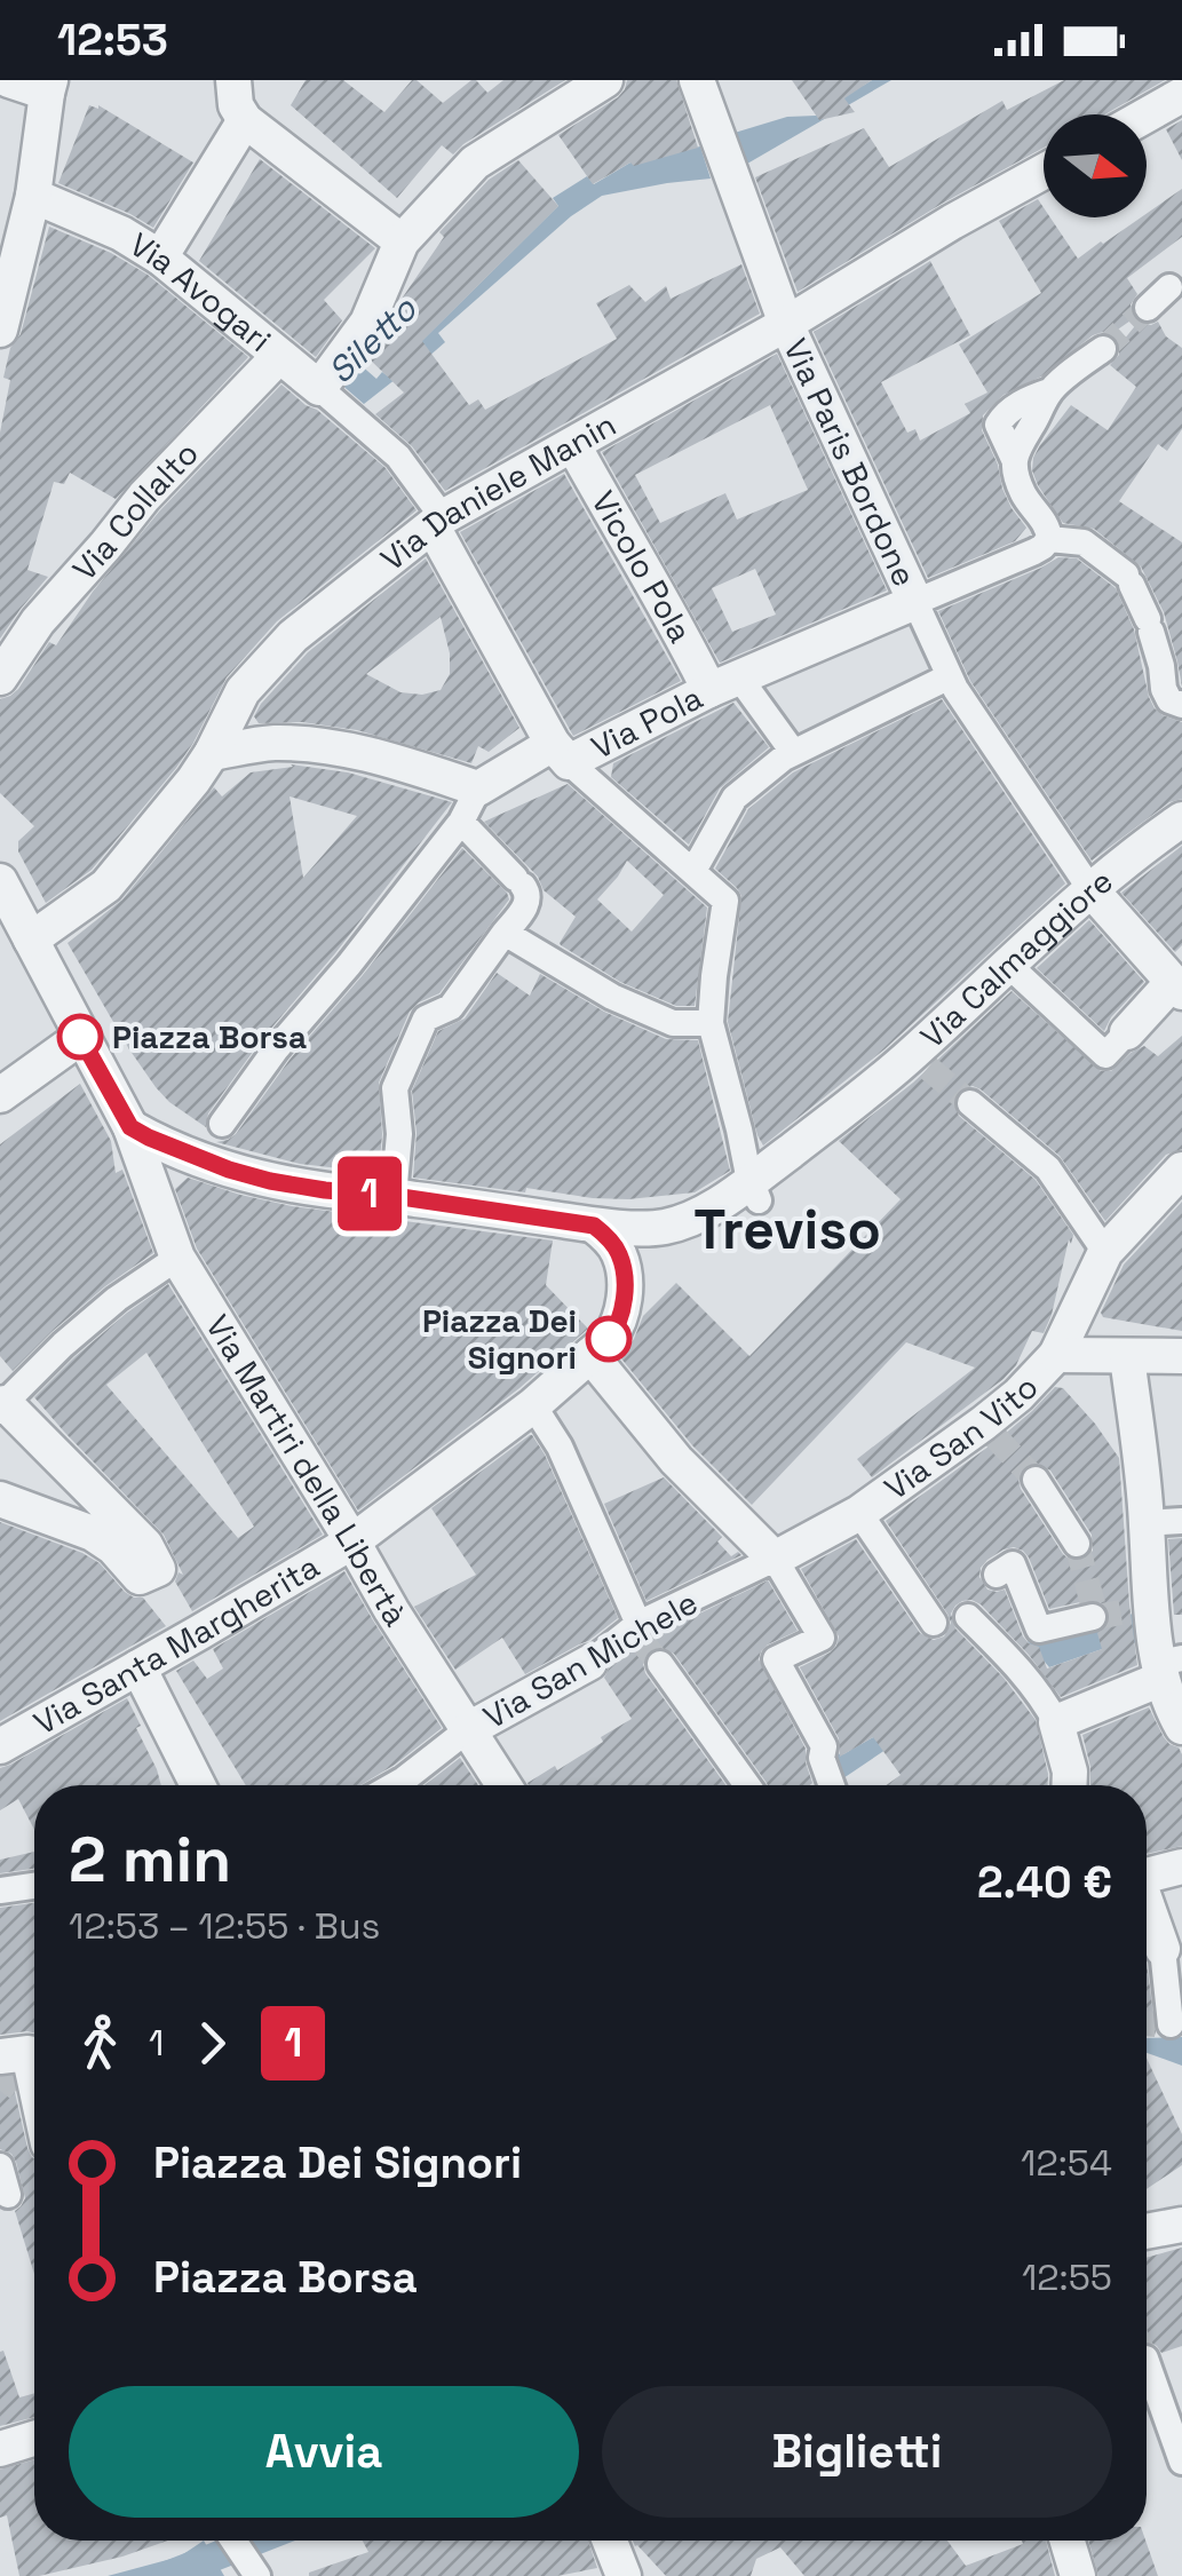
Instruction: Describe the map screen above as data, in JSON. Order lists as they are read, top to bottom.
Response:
{
  "streets": {
    "street": [
      "Via Avogari",
      "Via Paris Bordone",
      "Via Daniele Manin",
      "Via Collalto",
      "Vicolo Pola",
      "Via Pola",
      "Via Calmaggiore",
      "Via San Vito",
      "Via Martiri della Libertà",
      "Via Santa Margherita",
      "Via San Michele"
    ]
  },
  "crossings": [
    ["Via Avogari", "Via Daniele Manin"],
    ["Via Avogari", "Via Collalto"],
    ["Via Paris Bordone", "Via Daniele Manin"],
    ["Via Paris Bordone", "Via Pola"],
    ["Via Daniele Manin", "Vicolo Pola"],
    ["Via Daniele Manin", "Via Martiri della Libertà"],
    ["Vicolo Pola", "Via Pola"],
    ["Via San Vito", "Via San Michele"],
    ["Via Martiri della Libertà", "Via Santa Margherita"],
    ["Via Martiri della Libertà", "Via San Michele"]
  ],
  "districts": ["Treviso"],
  "water": ["Siletto"],
  "places": ["Piazza Borsa", "Piazza Dei Signori"],
  "lines": ["bus line 1"],
  "north": "right",
  "page": {
    "status": "12:53",
    "on_map": "1",
    "heading": ["2 min", "12:53 – 12:55 · Bus", "2.40 €"],
    "legs": ["1", "1"],
    "list": [
      {
        "name": "Piazza Dei Signori",
        "value": "12:54"
      },
      {
        "name": "Piazza Borsa",
        "value": "12:55"
      }
    ],
    "buttons": ["Avvia", "Biglietti"]
  }
}
